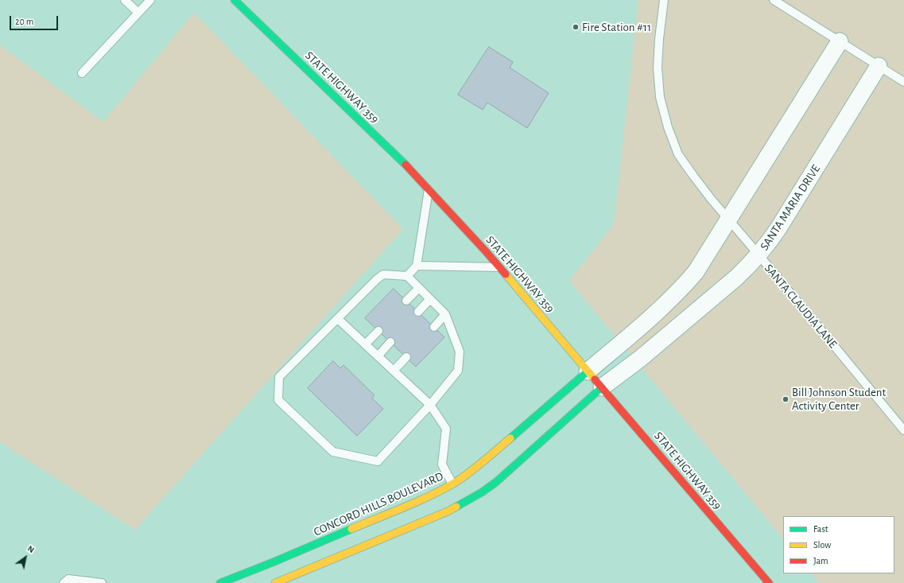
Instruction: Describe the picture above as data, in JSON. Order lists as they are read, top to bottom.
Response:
{
  "streets": {
    "street": ["STATE HIGHWAY 359", "SANTA MARIA DRIVE", "CONCORD HILLS BOULEVARD"],
    "lane": ["SANTA CLAUDIA LANE"]
  },
  "crossings": [
    ["STATE HIGHWAY 359", "SANTA MARIA DRIVE"],
    ["STATE HIGHWAY 359", "CONCORD HILLS BOULEVARD"],
    ["SANTA MARIA DRIVE", "SANTA CLAUDIA LANE"]
  ],
  "places": ["Fire Station #11", "Bill Johnson Student Activity Center"],
  "legend": ["Fast", "Slow", "Jam"],
  "scale_bar": "20 m",
  "north": "top right"
}
